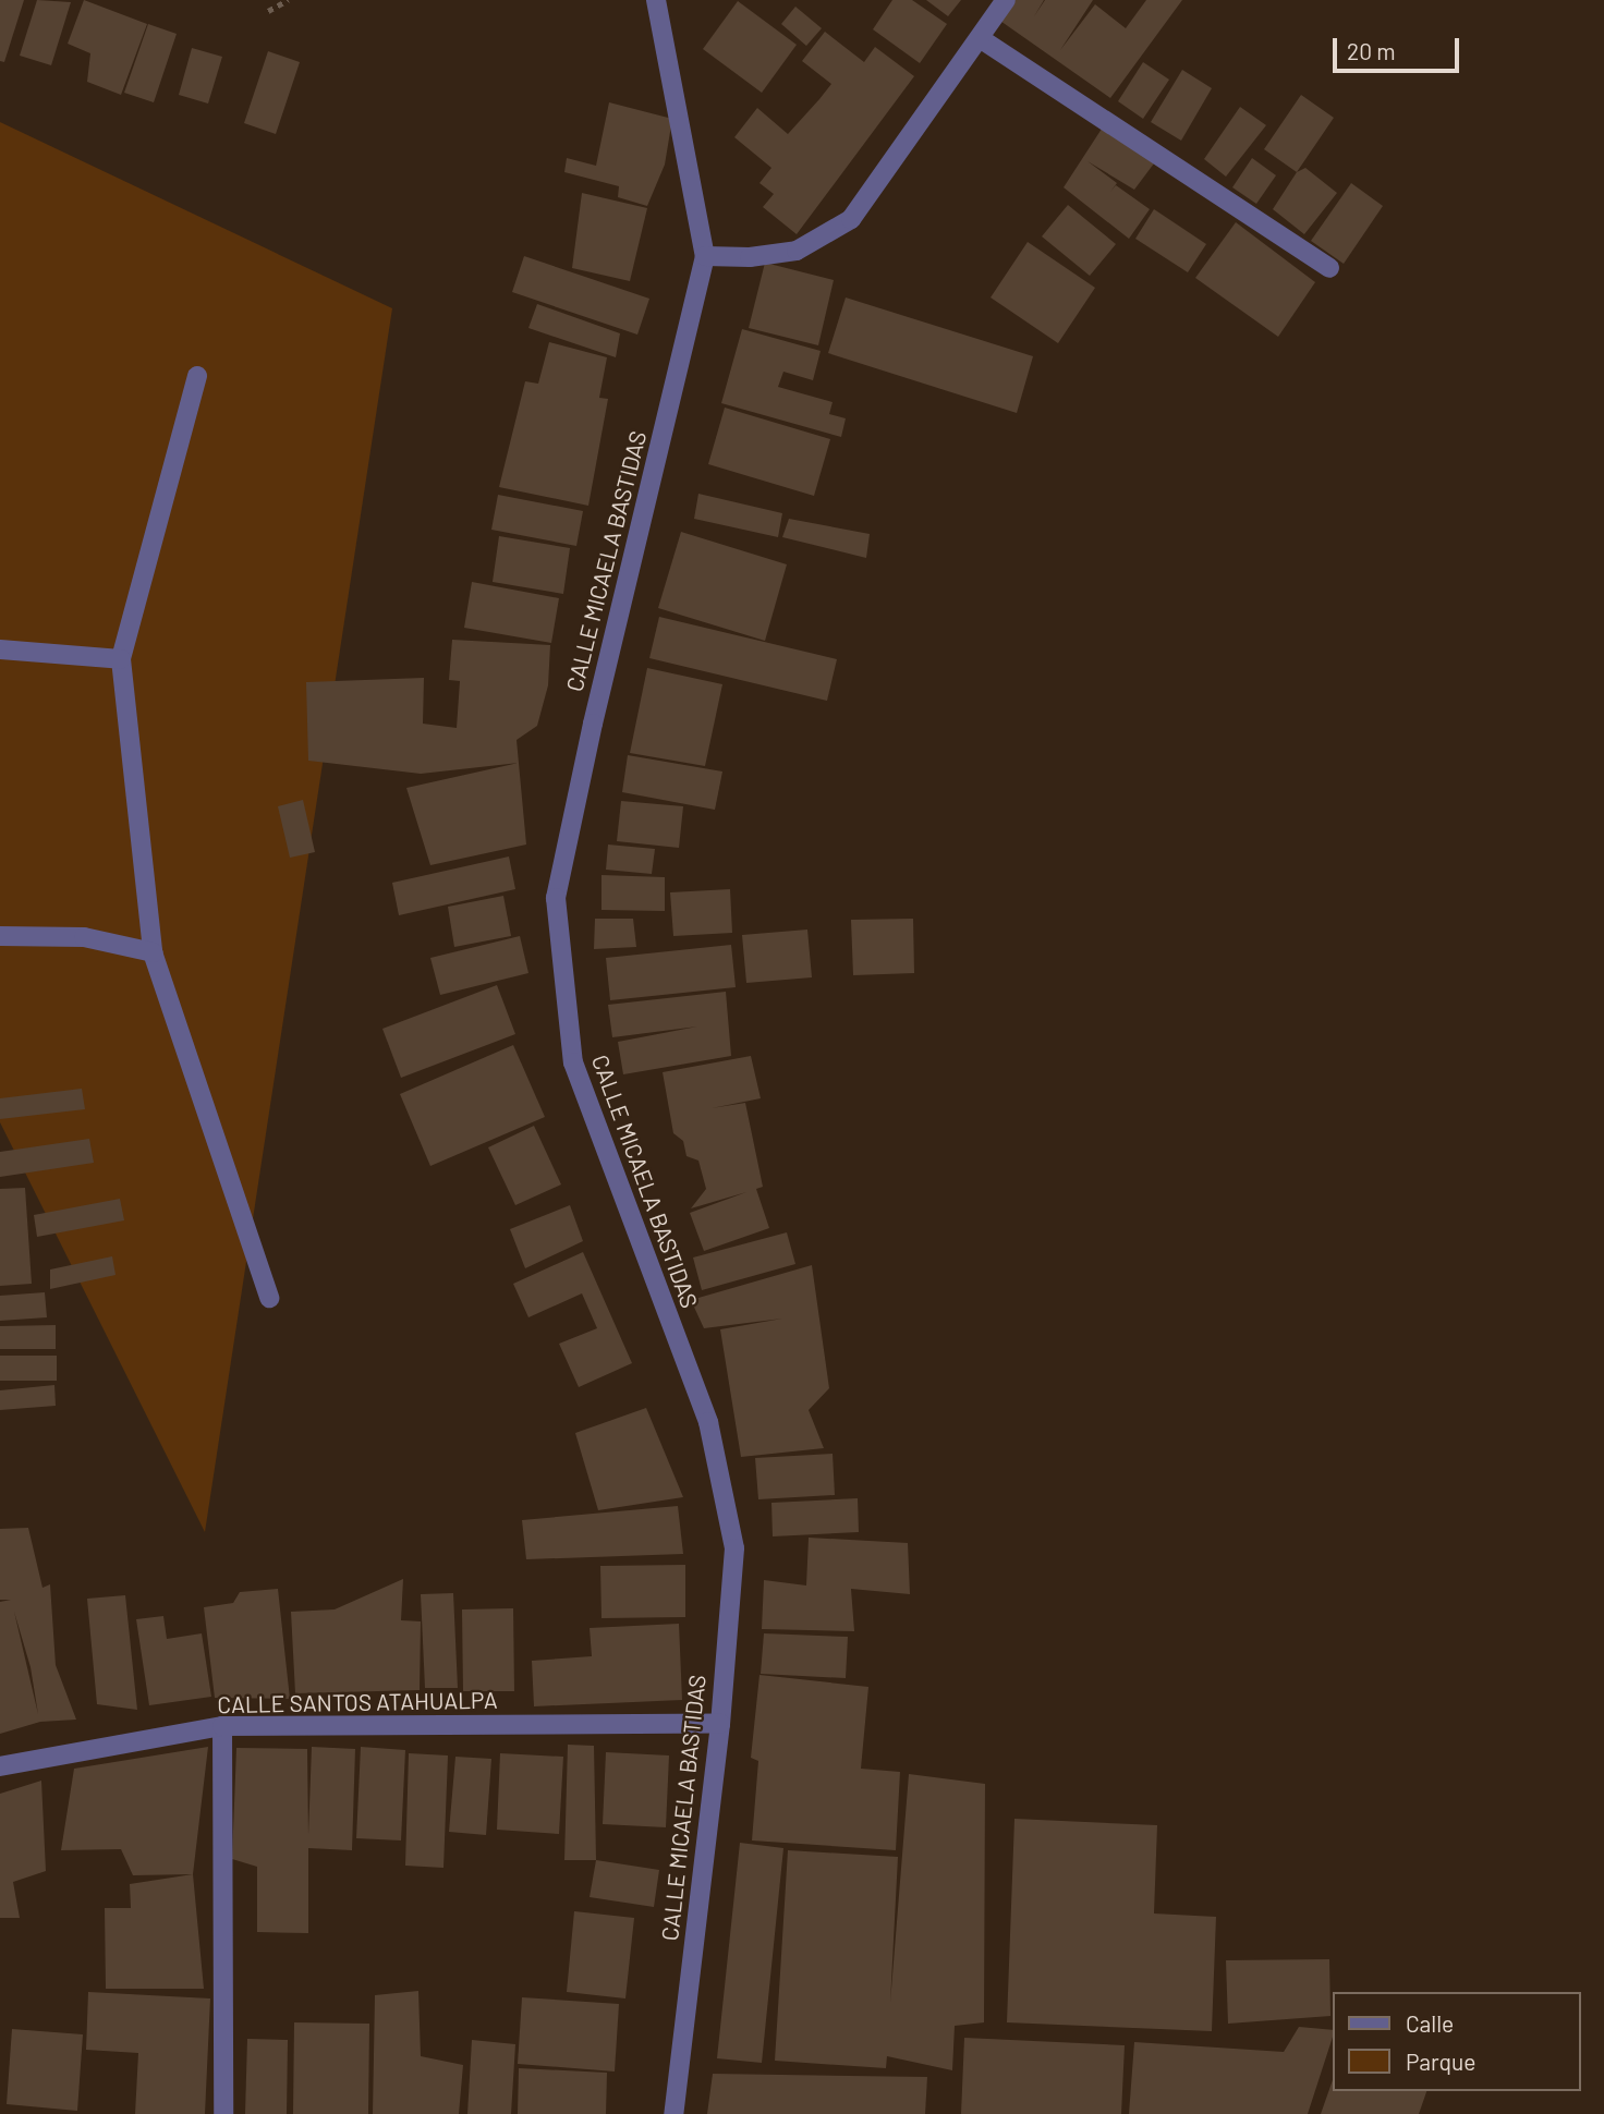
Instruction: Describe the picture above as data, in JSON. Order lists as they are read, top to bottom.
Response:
{
  "streets": {
    "street": ["CALLE MICAELA BASTIDAS", "CALLE SANTOS ATAHUALPA"]
  },
  "crossings": [
    ["CALLE MICAELA BASTIDAS", "CALLE SANTOS ATAHUALPA"]
  ],
  "legend": ["Calle", "Parque"],
  "scale_bar": "20 m"
}
